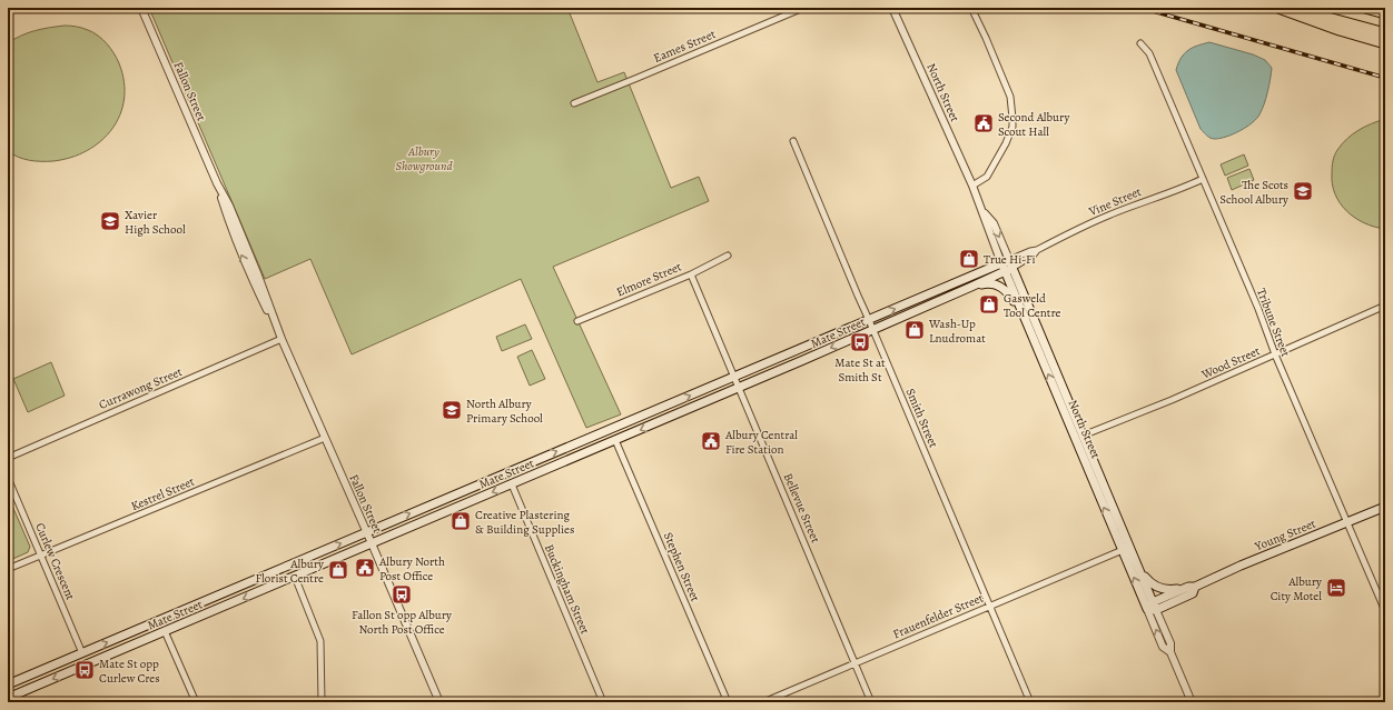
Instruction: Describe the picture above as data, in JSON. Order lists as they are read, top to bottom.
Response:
{
  "streets": {
    "main road": ["North Street", "Mate Street", "Young Street"],
    "street": [
      "Eames Street",
      "Fallon Street",
      "Vine Street",
      "Elmore Street",
      "Tribune Street",
      "Wood Street",
      "Currawong Street",
      "Smith Street",
      "Kestrel Street",
      "Bellevue Street",
      "Curlew Crescent",
      "Stephen Street",
      "Buckingham Street",
      "Frauenfelder Street"
    ]
  },
  "crossings": [
    ["Fallon Street", "Mate Street"],
    ["Fallon Street", "Currawong Street"],
    ["Fallon Street", "Kestrel Street"],
    ["North Street", "Vine Street"],
    ["North Street", "Mate Street"],
    ["North Street", "Wood Street"],
    ["North Street", "Young Street"],
    ["North Street", "Frauenfelder Street"],
    ["Vine Street", "Tribune Street"],
    ["Vine Street", "Mate Street"],
    ["Elmore Street", "Bellevue Street"],
    ["Tribune Street", "Wood Street"],
    ["Tribune Street", "Young Street"],
    ["Mate Street", "Smith Street"],
    ["Mate Street", "Bellevue Street"],
    ["Mate Street", "Curlew Crescent"],
    ["Mate Street", "Stephen Street"],
    ["Mate Street", "Buckingham Street"],
    ["Smith Street", "Frauenfelder Street"],
    ["Kestrel Street", "Curlew Crescent"],
    ["Bellevue Street", "Frauenfelder Street"]
  ],
  "parks": ["Albury Showground"],
  "places": {
    "public building": ["Second Albury Scout Hall", "Albury Central Fire Station", "Albury North Post Office"],
    "school or university": ["The Scots School Albury", "Xavier High School", "North Albury Primary School"],
    "shop": [
      "True Hi-Fi",
      "Gasweld Tool Centre",
      "Wash-Up Lnudromat",
      "Creative Plastering & Building Supplies",
      "Albury Florist Centre"
    ],
    "bus stop": ["Mate St at Smith St", "Fallon St opp Albury North Post Office", "Mate St opp Curlew Cres"],
    "hotel": ["Albury City Motel"]
  }
}
